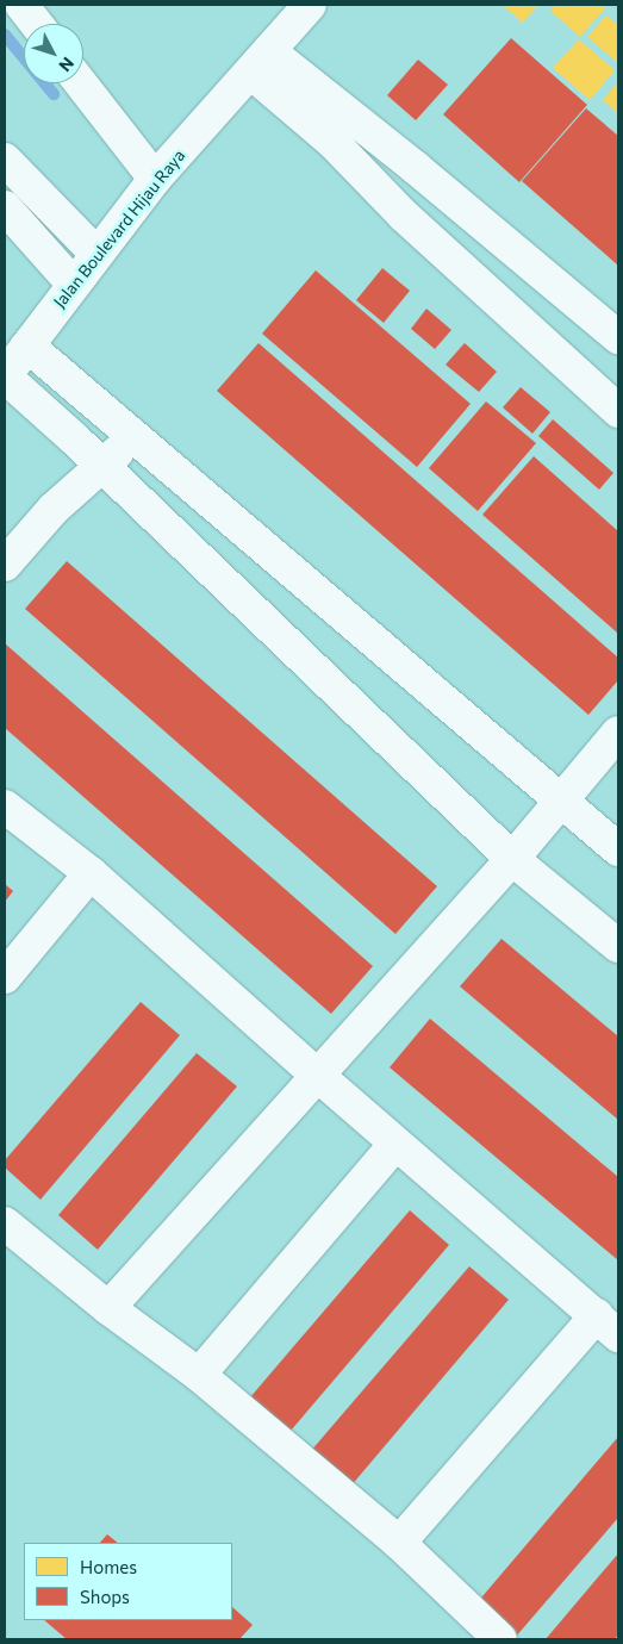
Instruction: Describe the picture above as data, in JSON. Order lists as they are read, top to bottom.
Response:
{
  "streets": {
    "street": ["Jalan Boulevard Hijau Raya"]
  },
  "legend": ["Homes", "Shops"],
  "north": "bottom right"
}
